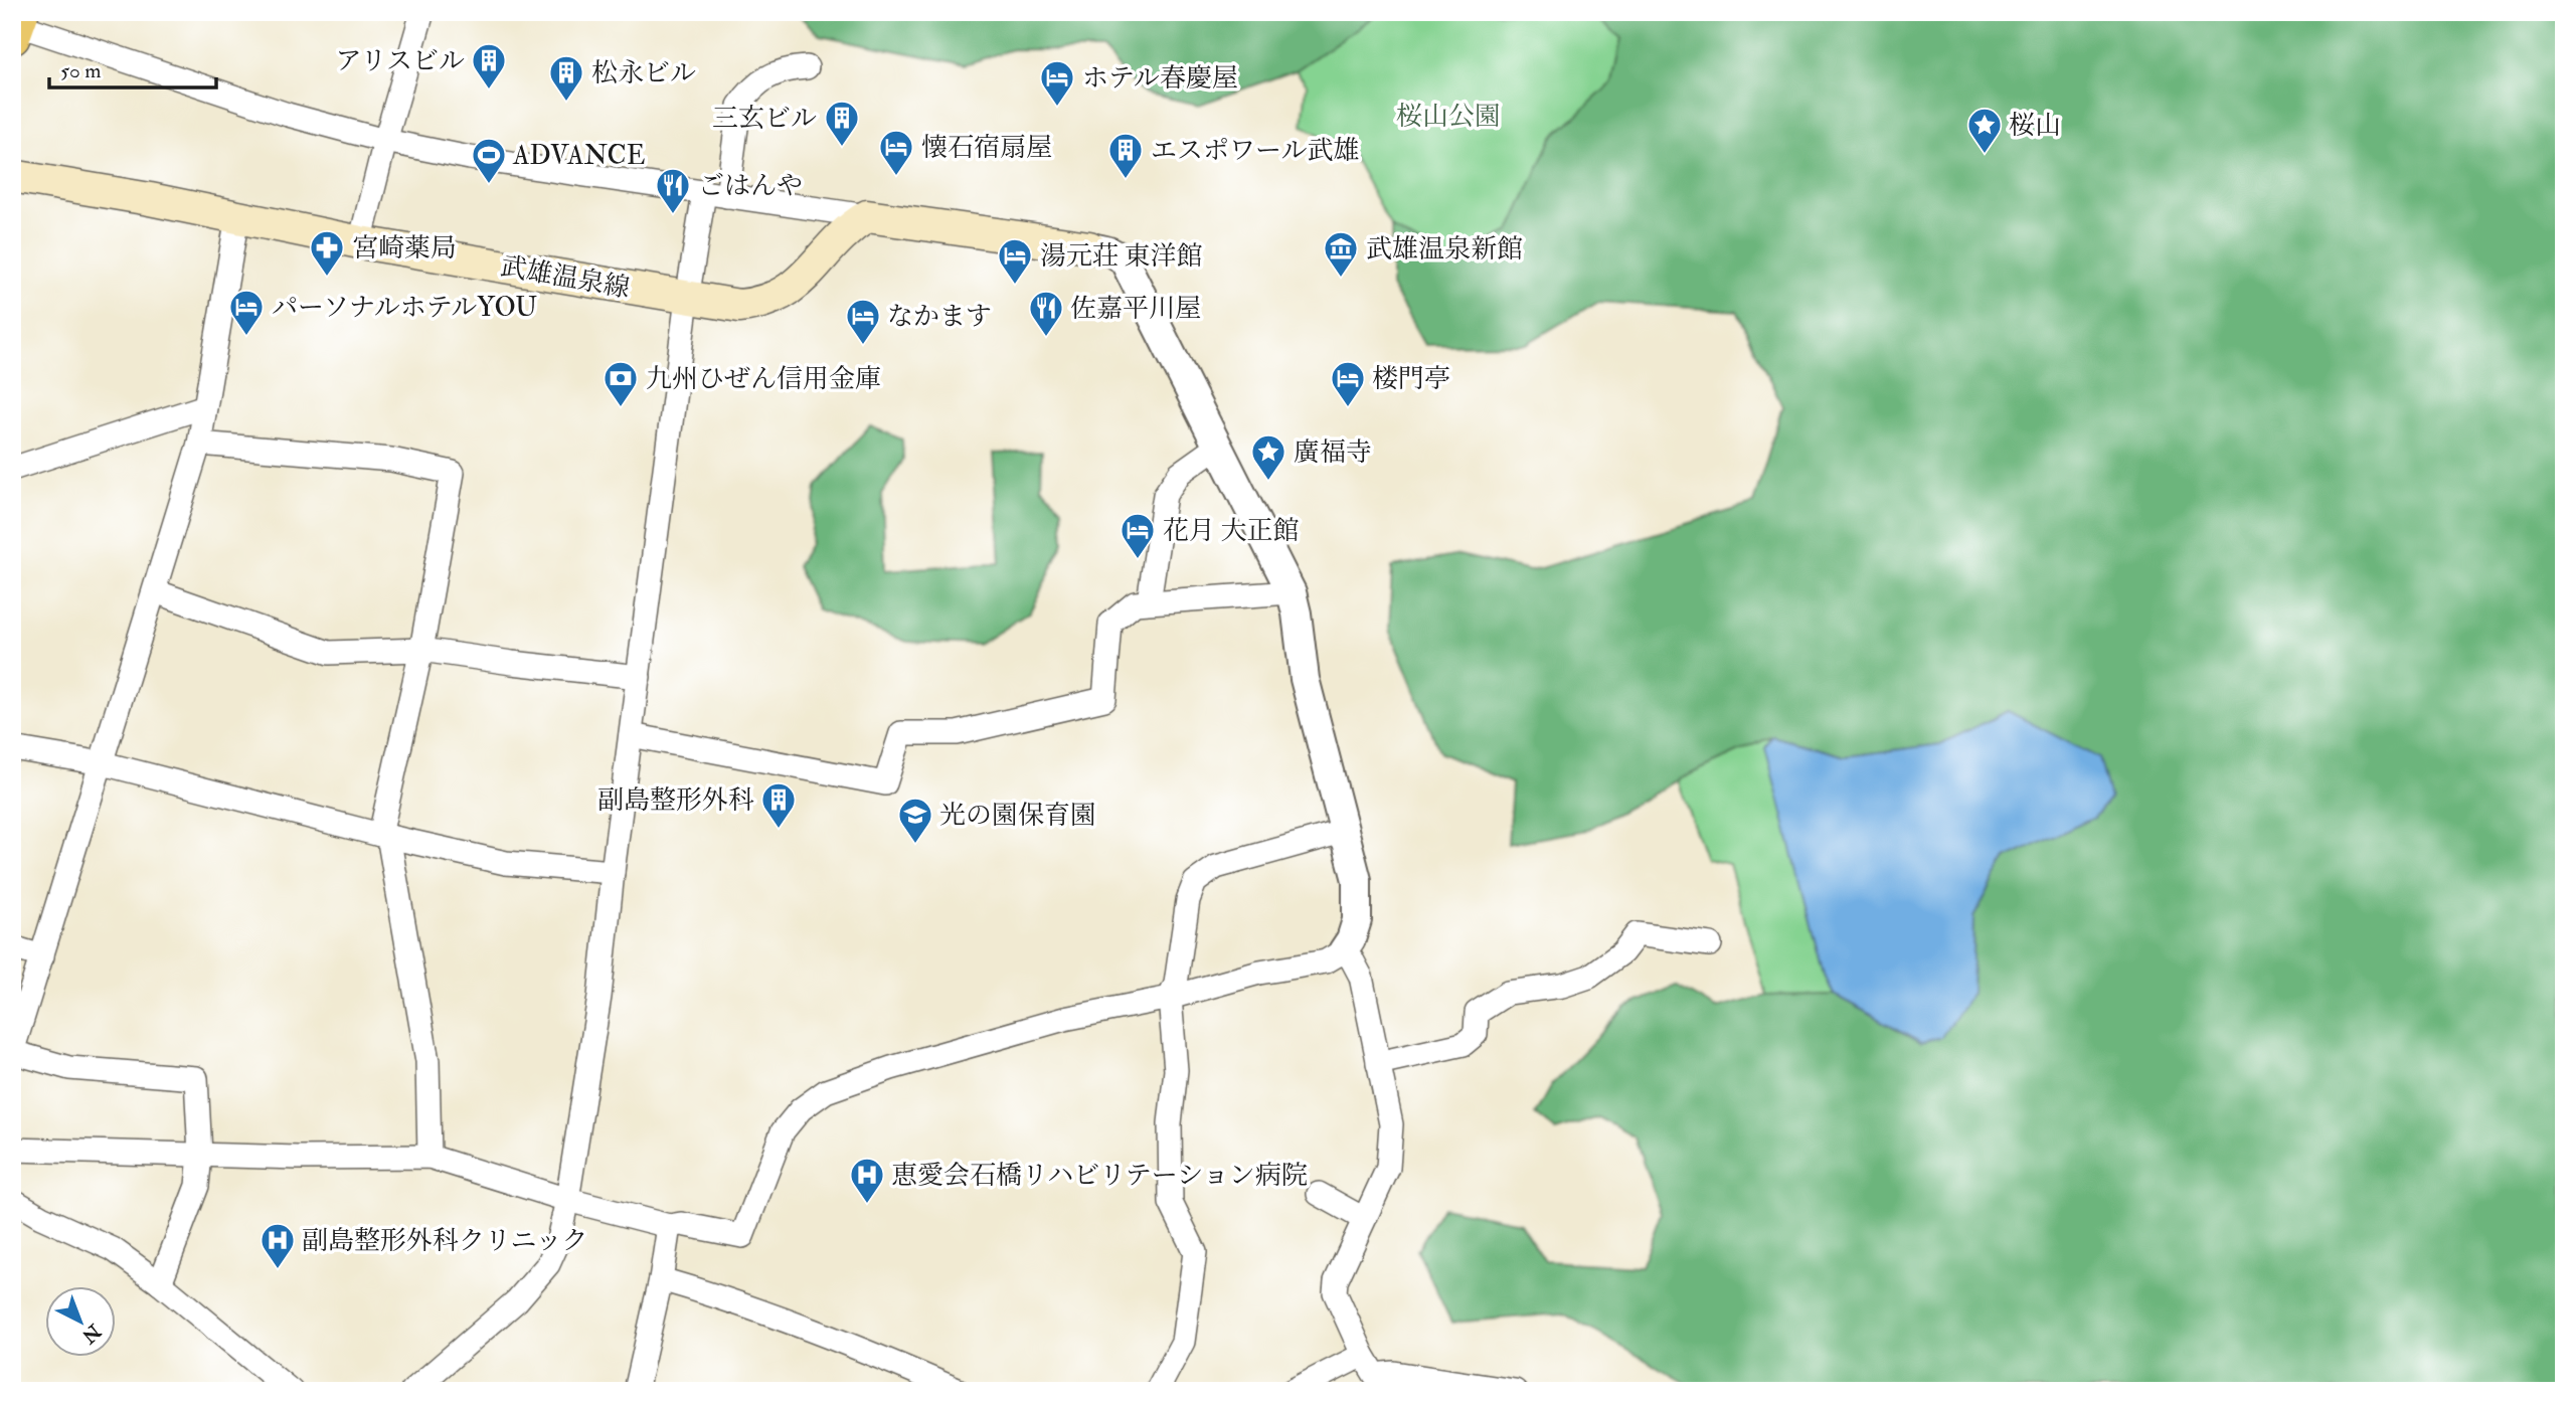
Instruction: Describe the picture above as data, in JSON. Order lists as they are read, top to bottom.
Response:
{
  "streets": {
    "main road": ["武雄温泉線"]
  },
  "parks": ["桜山公園"],
  "places": {
    "building": [
      "アリスビル",
      "松永ビル",
      "三玄ビル",
      "エスポワール武雄",
      "副島整形外科"
    ],
    "hotel": [
      "ホテル春慶屋",
      "懐石宿扇屋",
      "湯元荘 東洋館",
      "パーソナルホテルYOU",
      "なかます",
      "楼門亭",
      "花月 大正館"
    ],
    "place": ["桜山", "廣福寺"],
    "sports": ["ADVANCE"],
    "restaurant": ["ごはんや", "佐嘉平川屋"],
    "pharmacy": ["宮崎薬局"],
    "museum": ["武雄温泉新館"],
    "bank": ["九州ひぜん信用金庫"],
    "school or university": ["光の園保育園"],
    "hospital": ["恵愛会石橋リハビリテーション病院", "副島整形外科クリニック"]
  },
  "scale_bar": "50 m",
  "north": "bottom right"
}
